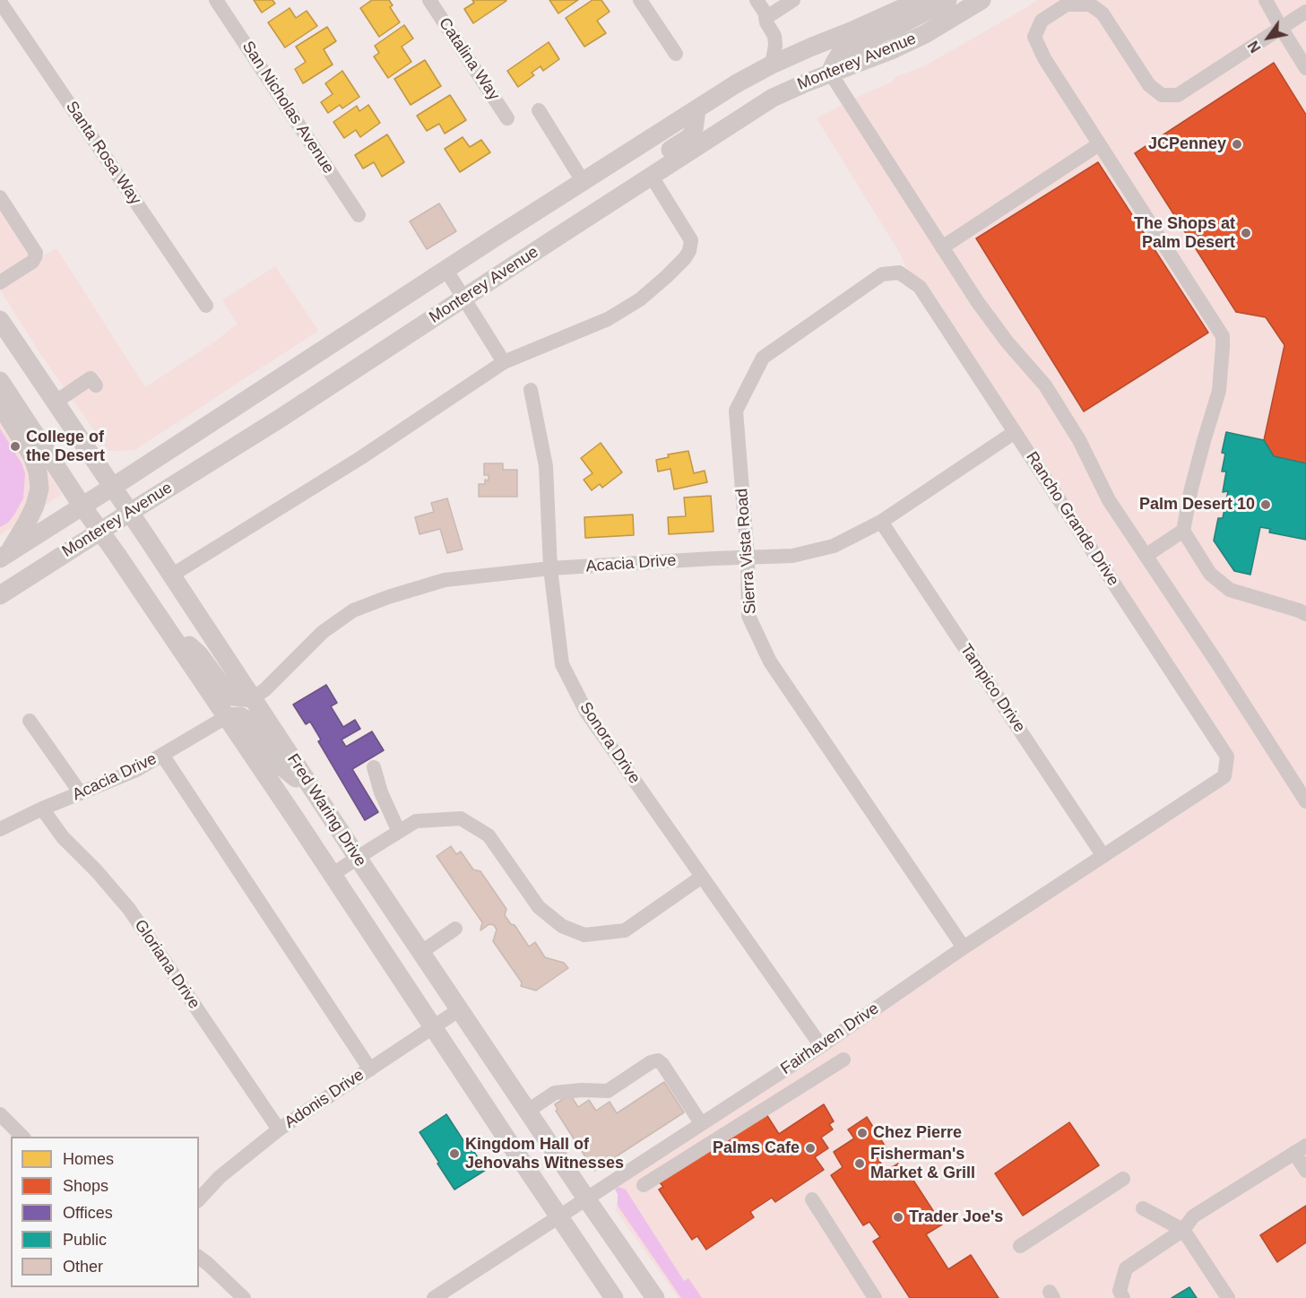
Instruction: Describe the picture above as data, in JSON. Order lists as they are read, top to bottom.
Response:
{
  "streets": {
    "main road": ["Monterey Avenue", "Fred Waring Drive"],
    "street": [
      "Catalina Way",
      "San Nicholas Avenue",
      "Santa Rosa Way",
      "Rancho Grande Drive",
      "Sierra Vista Road",
      "Acacia Drive",
      "Tampico Drive",
      "Sonora Drive",
      "Gloriana Drive",
      "Fairhaven Drive",
      "Adonis Drive"
    ]
  },
  "crossings": [
    ["Monterey Avenue", "Fred Waring Drive"],
    ["Rancho Grande Drive", "Sierra Vista Road"],
    ["Rancho Grande Drive", "Acacia Drive"],
    ["Rancho Grande Drive", "Fairhaven Drive"],
    ["Sierra Vista Road", "Acacia Drive"],
    ["Sierra Vista Road", "Fairhaven Drive"],
    ["Acacia Drive", "Tampico Drive"],
    ["Acacia Drive", "Sonora Drive"],
    ["Acacia Drive", "Fred Waring Drive"],
    ["Acacia Drive", "Gloriana Drive"],
    ["Tampico Drive", "Fairhaven Drive"],
    ["Sonora Drive", "Fairhaven Drive"],
    ["Fred Waring Drive", "Fairhaven Drive"],
    ["Fred Waring Drive", "Adonis Drive"],
    ["Gloriana Drive", "Adonis Drive"]
  ],
  "places": [
    "JCPenney",
    "The Shops at Palm Desert",
    "College of the Desert",
    "Palm Desert 10",
    "Chez Pierre",
    "Palms Cafe",
    "Kingdom Hall of Jehovahs Witnesses",
    "Fisherman's Market & Grill",
    "Trader Joe's"
  ],
  "legend": [
    "Homes",
    "Shops",
    "Offices",
    "Public",
    "Other"
  ],
  "north": "bottom left"
}
